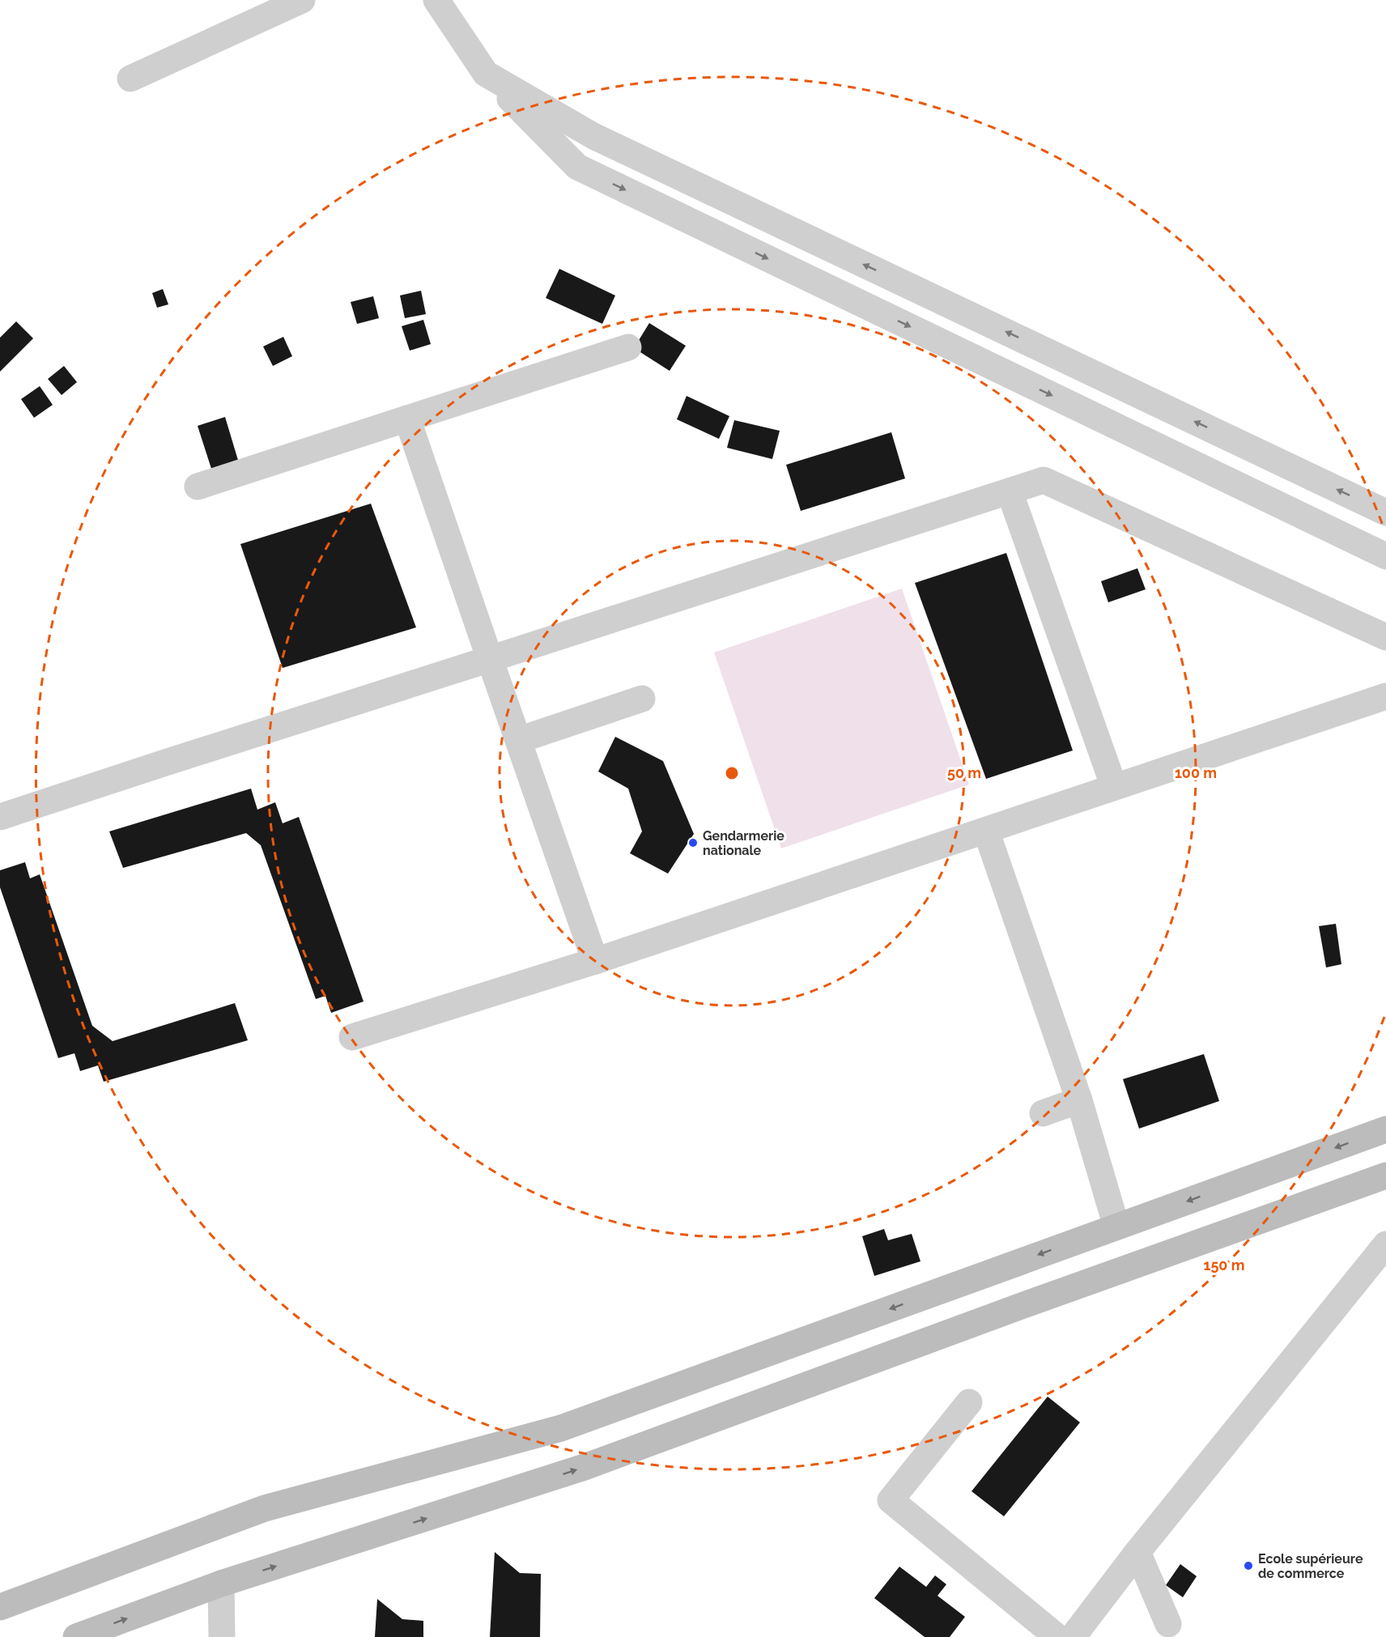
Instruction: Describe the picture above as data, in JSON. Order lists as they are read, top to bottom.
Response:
{
  "places": ["Gendarmerie nationale", "Ecole supérieure de commerce"],
  "rings": ["50 m", "100 m", "150 m"]
}
